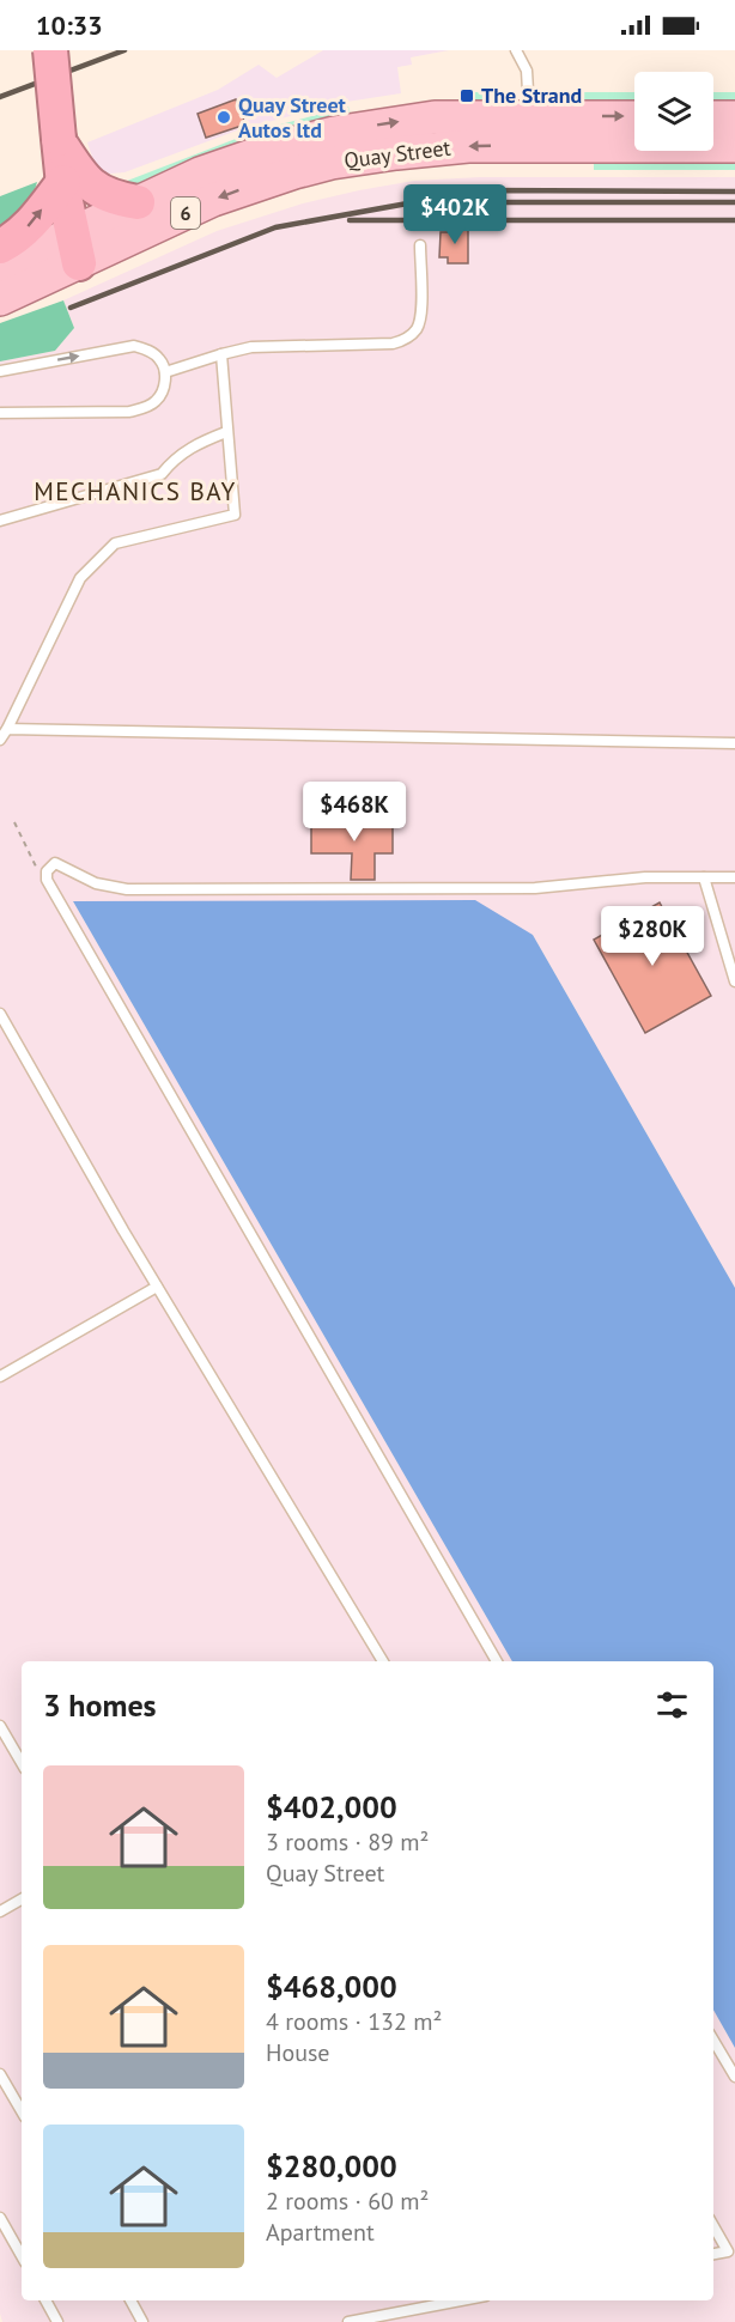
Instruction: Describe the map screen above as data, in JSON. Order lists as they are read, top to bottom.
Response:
{
  "streets": {
    "main road": ["Quay Street", "6"]
  },
  "crossings": [
    ["Quay Street", "6"]
  ],
  "districts": ["MECHANICS BAY"],
  "places": {
    "transit": ["The Strand"],
    "other": ["Quay Street Autos ltd"]
  },
  "page": {
    "status": "10:33",
    "price": ["$402K", "$468K", "$280K"],
    "heading": "3 homes",
    "list": [
      {
        "name": "$402,000",
        "note": "3 rooms · 89 m² · Quay Street"
      },
      {
        "name": "$468,000",
        "note": "4 rooms · 132 m² · House"
      },
      {
        "name": "$280,000",
        "note": "2 rooms · 60 m² · Apartment"
      }
    ]
  }
}
